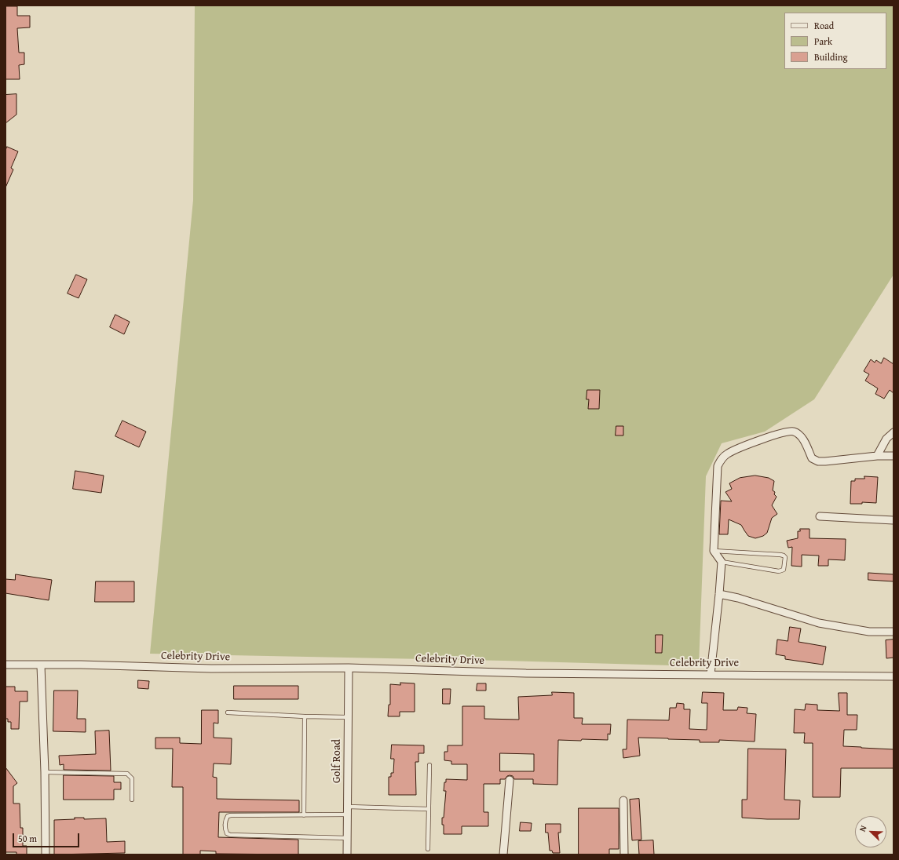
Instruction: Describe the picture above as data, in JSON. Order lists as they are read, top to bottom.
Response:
{
  "streets": {
    "street": ["Celebrity Drive", "Golf Road"]
  },
  "crossings": [
    ["Celebrity Drive", "Golf Road"]
  ],
  "legend": ["Road", "Park", "Building"],
  "scale_bar": "50 m",
  "north": "top left"
}
